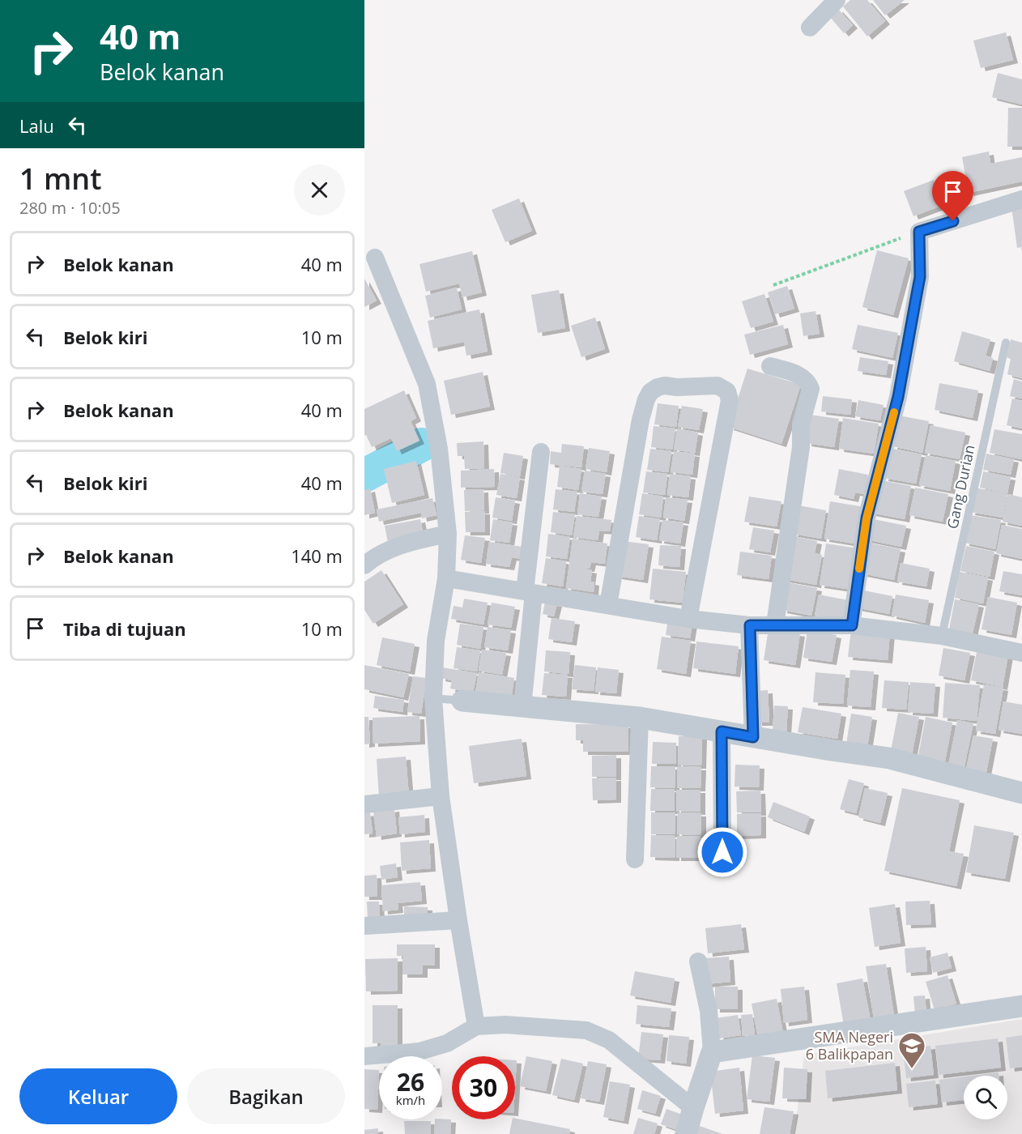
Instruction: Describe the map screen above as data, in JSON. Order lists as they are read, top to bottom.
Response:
{
  "streets": {
    "lane": ["Gang Durian"]
  },
  "places": {
    "school or university": ["SMA Negeri 6 Balikpapan"]
  },
  "page": {
    "turn": ["40 m", "Belok kanan"],
    "then": "Lalu",
    "heading": ["1 mnt", "280 m · 10:05"],
    "list": [
      {
        "name": "Belok kanan",
        "value": "40 m"
      },
      {
        "name": "Belok kiri",
        "value": "10 m"
      },
      {
        "name": "Belok kanan",
        "value": "40 m"
      },
      {
        "name": "Belok kiri",
        "value": "40 m"
      },
      {
        "name": "Belok kanan",
        "value": "140 m"
      },
      {
        "name": "Tiba di tujuan",
        "value": "10 m"
      }
    ],
    "speed": "26 km/h",
    "limit": "30",
    "buttons": ["Keluar", "Bagikan"]
  }
}
